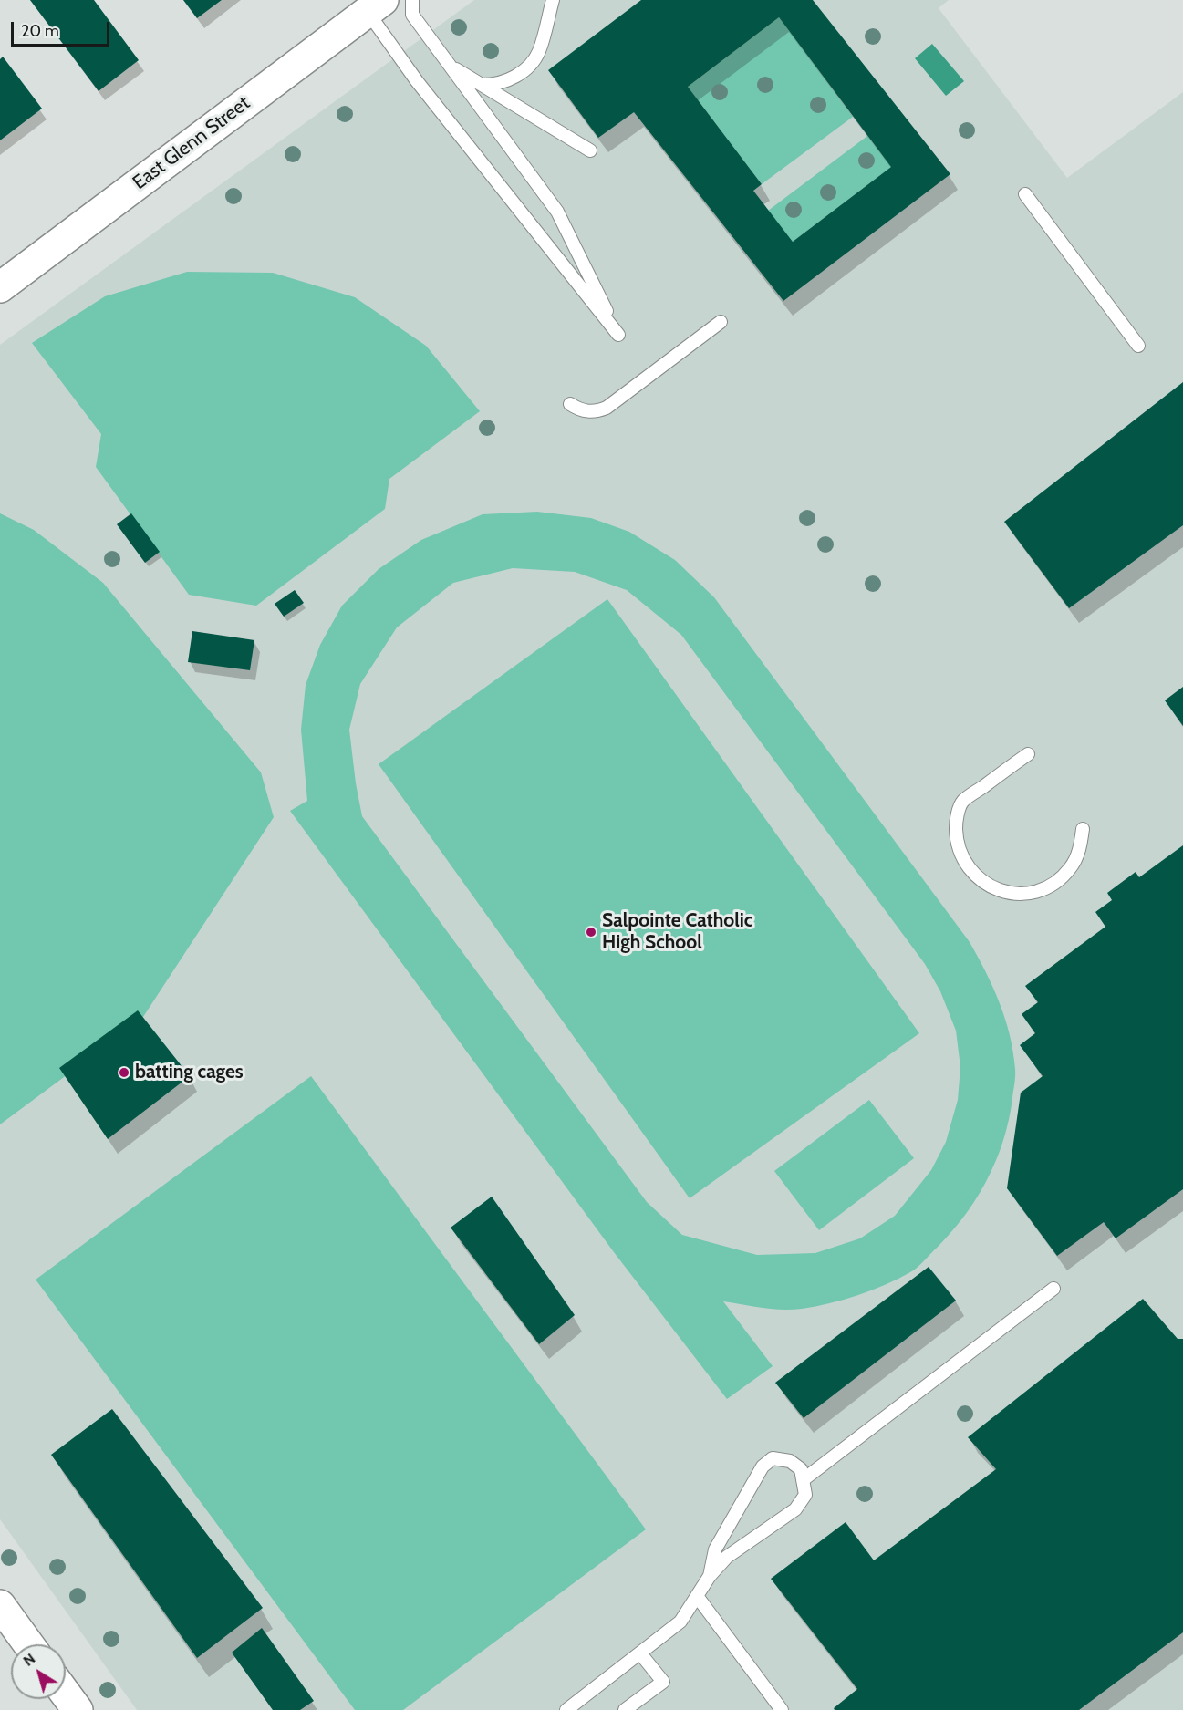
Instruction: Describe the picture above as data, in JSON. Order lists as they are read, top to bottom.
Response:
{
  "streets": {
    "street": ["East Glenn Street"]
  },
  "places": ["Salpointe Catholic High School", "batting cages"],
  "scale_bar": "20 m",
  "north": "top left"
}
